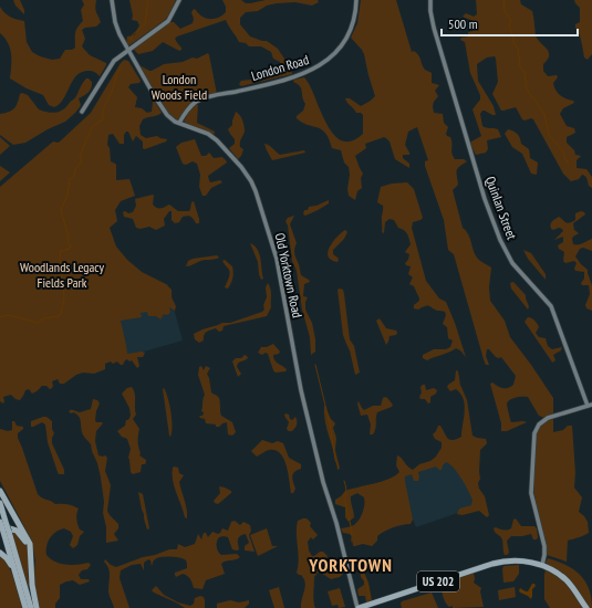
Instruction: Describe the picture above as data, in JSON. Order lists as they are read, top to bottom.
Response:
{
  "streets": {
    "highway": ["US 202"],
    "street": ["London Road", "Quinlan Street", "Old Yorktown Road"]
  },
  "crossings": [
    ["London Road", "Old Yorktown Road"],
    ["Old Yorktown Road", "US 202"]
  ],
  "districts": ["YORKTOWN"],
  "parks": ["London Woods Field", "Woodlands Legacy Fields Park"],
  "scale_bar": "500 m"
}
